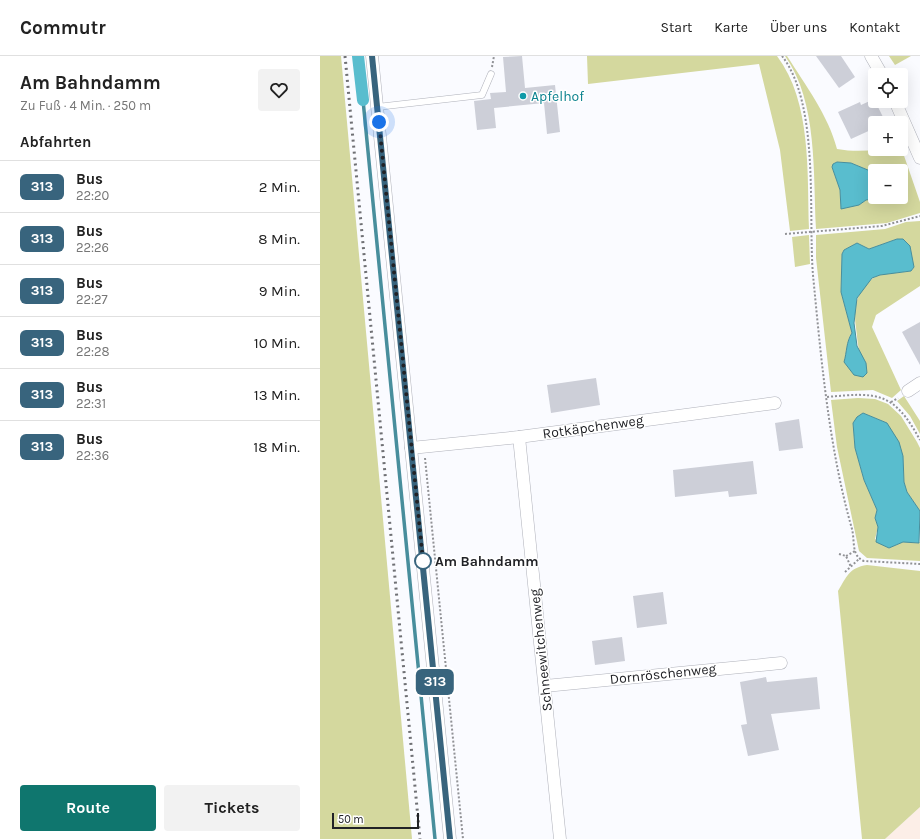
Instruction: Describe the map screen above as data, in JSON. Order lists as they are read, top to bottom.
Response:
{
  "streets": {
    "street": ["Rotkäpchenweg", "Schneewitchenweg", "Dornröschenweg"]
  },
  "crossings": [
    ["Rotkäpchenweg", "Schneewitchenweg"],
    ["Schneewitchenweg", "Dornröschenweg"]
  ],
  "places": ["Apfelhof", "Am Bahndamm"],
  "lines": ["bus line 313"],
  "scale_bar": "50 m",
  "page": {
    "header": "Commutr",
    "nav": [
      "Start",
      "Karte",
      "Über uns",
      "Kontakt"
    ],
    "heading": [
      ["Am Bahndamm", "Zu Fuß · 4 Min. · 250 m"],
      "Abfahrten"
    ],
    "on_map": "313",
    "map_buttons": ["+", "−"],
    "list": [
      {
        "mark": "313",
        "name": "Bus",
        "note": "22:20",
        "value": "2 Min."
      },
      {
        "mark": "313",
        "name": "Bus",
        "note": "22:26",
        "value": "8 Min."
      },
      {
        "mark": "313",
        "name": "Bus",
        "note": "22:27",
        "value": "9 Min."
      },
      {
        "mark": "313",
        "name": "Bus",
        "note": "22:28",
        "value": "10 Min."
      },
      {
        "mark": "313",
        "name": "Bus",
        "note": "22:31",
        "value": "13 Min."
      },
      {
        "mark": "313",
        "name": "Bus",
        "note": "22:36",
        "value": "18 Min."
      }
    ],
    "buttons": ["Route", "Tickets"],
    "scale": "50 m"
  }
}
